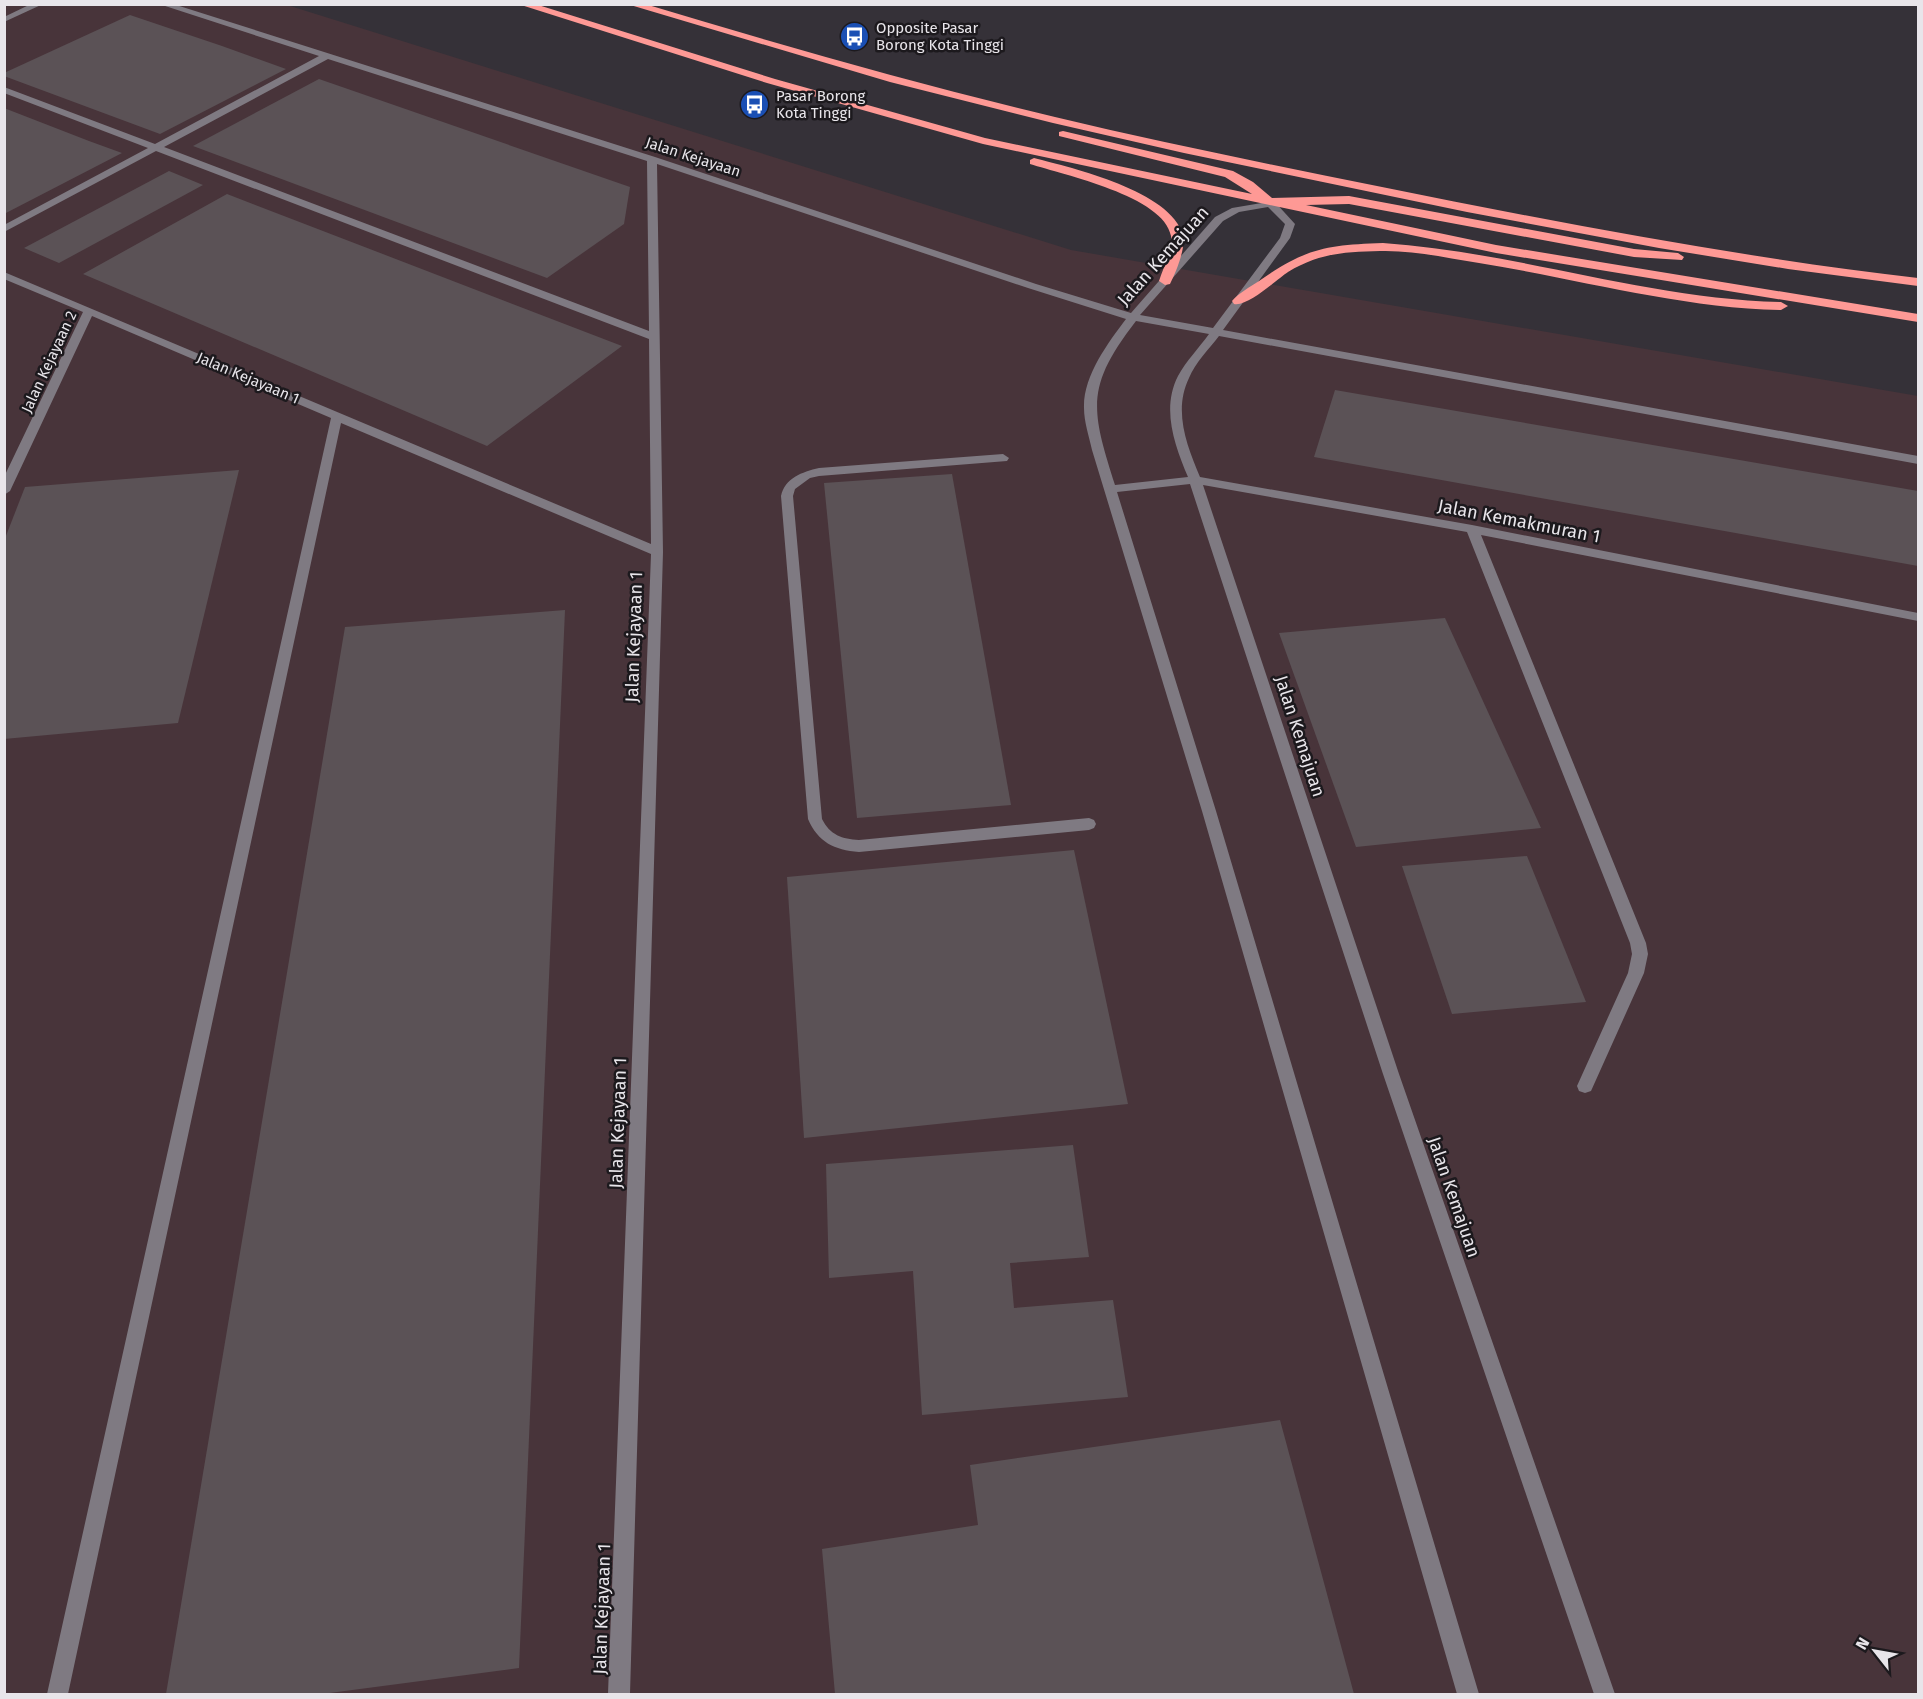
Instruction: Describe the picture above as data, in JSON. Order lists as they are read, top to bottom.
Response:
{
  "streets": {
    "street": [
      "Jalan Kejayaan",
      "Jalan Kemajuan",
      "Jalan Kejayaan 2",
      "Jalan Kejayaan 1",
      "Jalan Kemakmuran 1"
    ]
  },
  "crossings": [
    ["Jalan Kejayaan", "Jalan Kemajuan"],
    ["Jalan Kejayaan", "Jalan Kejayaan 1"],
    ["Jalan Kemajuan", "Jalan Kemakmuran 1"],
    ["Jalan Kejayaan 2", "Jalan Kejayaan 1"]
  ],
  "places": {
    "bus stop": ["Opposite Pasar Borong Kota Tinggi", "Pasar Borong Kota Tinggi"]
  },
  "north": "top left"
}
